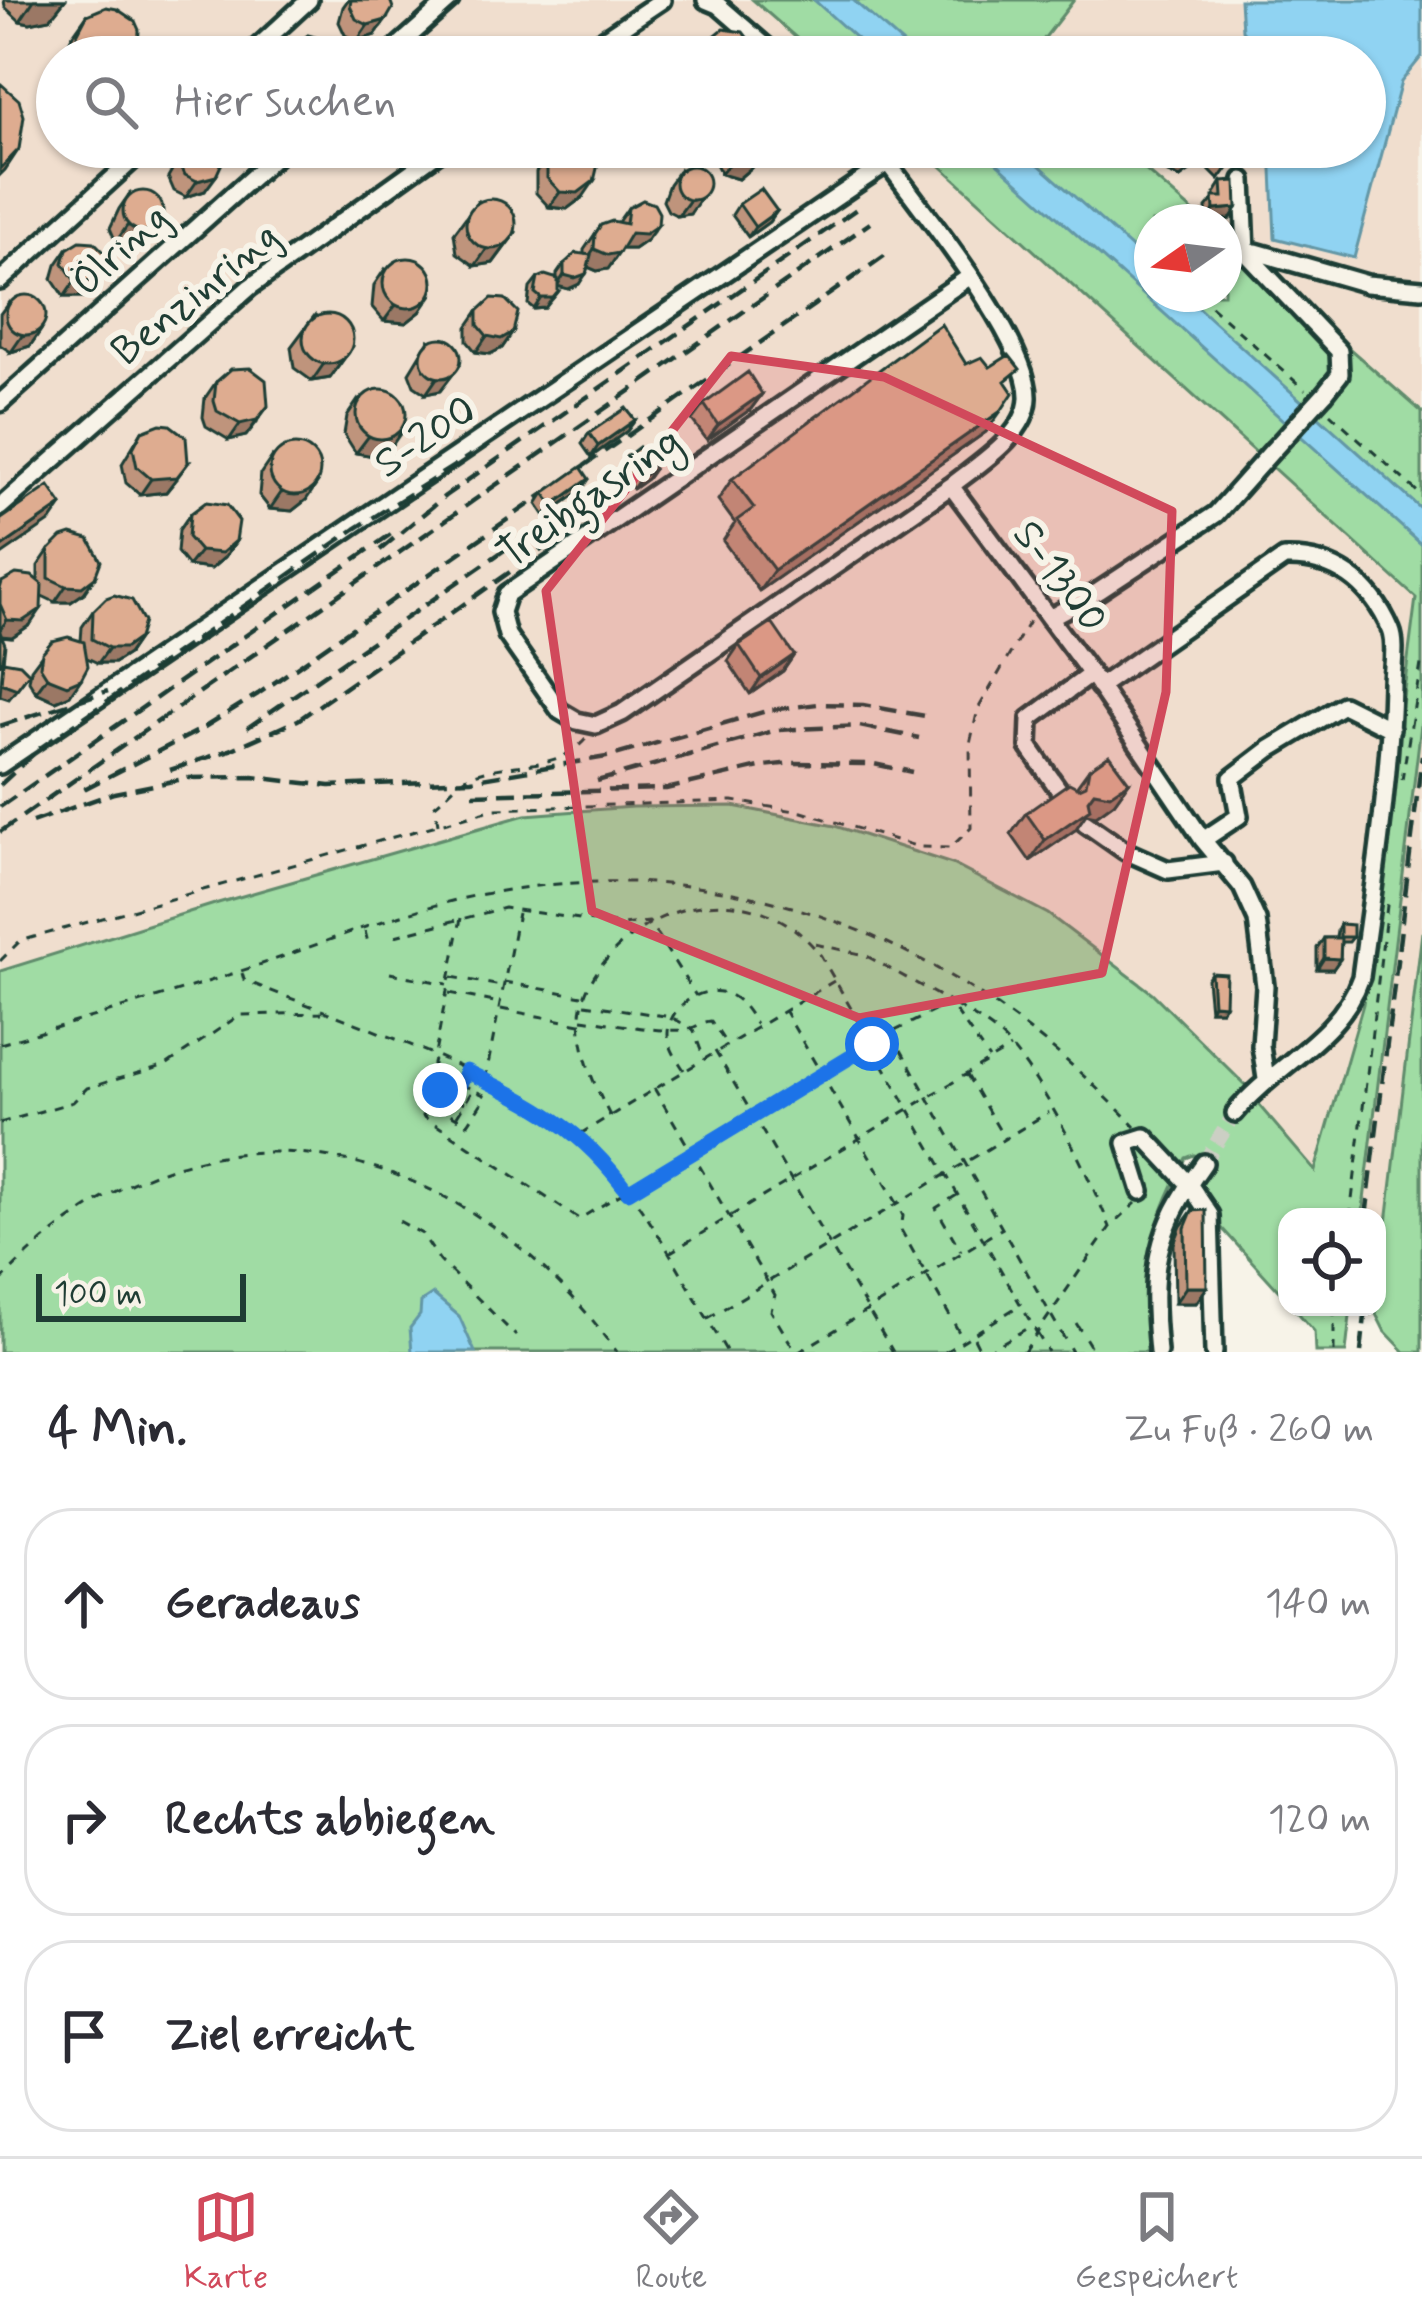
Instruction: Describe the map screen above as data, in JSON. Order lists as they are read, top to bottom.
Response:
{
  "streets": {
    "street": [
      "Ölring",
      "Benzinring",
      "S-200",
      "Treibgasring",
      "S-1300"
    ]
  },
  "scale_bar": "100 m",
  "north": "left",
  "page": {
    "search": "Hier suchen",
    "scale": "100 m",
    "heading": ["4 Min.", "Zu Fuß · 260 m"],
    "list": [
      ["Geradeaus", "140 m"],
      ["Rechts abbiegen", "120 m"],
      "Ziel erreicht"
    ],
    "nav": ["Karte", "Route", "Gespeichert"]
  }
}
